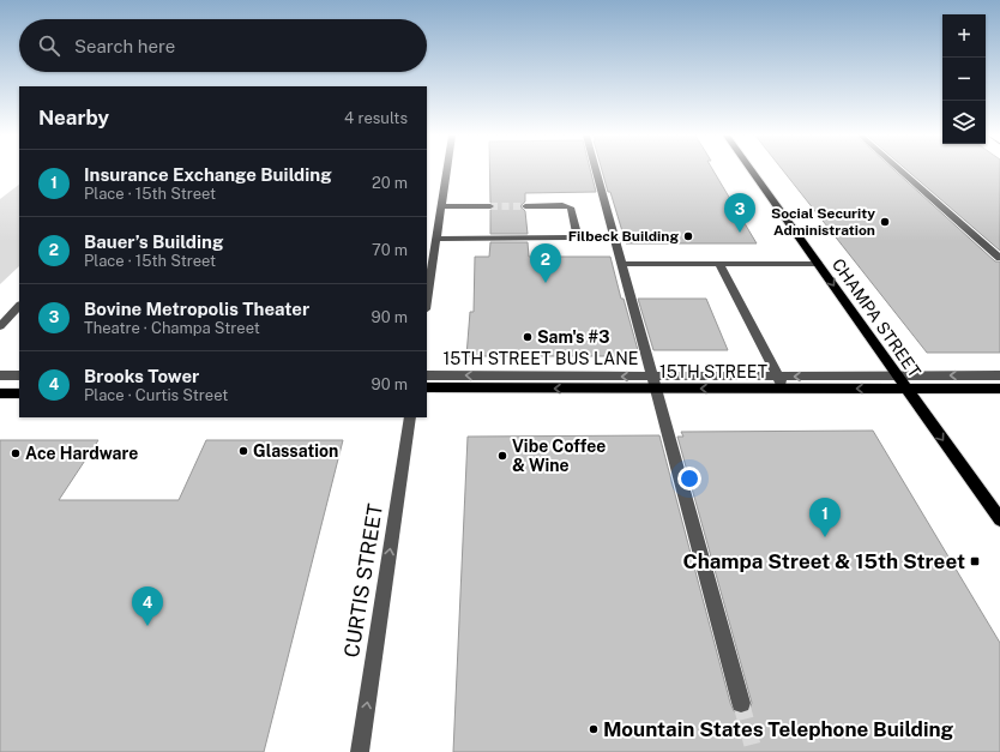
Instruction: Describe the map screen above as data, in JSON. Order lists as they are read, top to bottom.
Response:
{
  "streets": {
    "main road": ["CHAMPA STREET", "15TH STREET"],
    "street": ["15TH STREET BUS LANE", "CURTIS STREET"]
  },
  "crossings": [
    ["CHAMPA STREET", "15TH STREET BUS LANE"],
    ["CHAMPA STREET", "15TH STREET"],
    ["15TH STREET BUS LANE", "15TH STREET"]
  ],
  "one_way": [
    "CHAMPA STREET",
    "15TH STREET BUS LANE",
    "15TH STREET",
    "CURTIS STREET"
  ],
  "places": {
    "other": [
      "Social Security Administration",
      "Filbeck Building",
      "Sam's #3",
      "Glassation",
      "Ace Hardware",
      "Vibe Coffee & Wine",
      "Mountain States Telephone Building"
    ],
    "transit": ["Champa Street & 15th Street"]
  },
  "page": {
    "map_buttons": ["+", "−"],
    "search": "Search here",
    "heading": ["Nearby", "4 results"],
    "list": [
      {
        "mark": "1",
        "name": "Insurance Exchange Building",
        "note": "Place · 15th Street",
        "value": "20 m"
      },
      {
        "mark": "2",
        "name": "Bauer’s Building",
        "note": "Place · 15th Street",
        "value": "70 m"
      },
      {
        "mark": "3",
        "name": "Bovine Metropolis Theater",
        "note": "Theatre · Champa Street",
        "value": "90 m"
      },
      {
        "mark": "4",
        "name": "Brooks Tower",
        "note": "Place · Curtis Street",
        "value": "90 m"
      }
    ],
    "pins": [
      "3",
      "2",
      "1",
      "4"
    ]
  }
}
